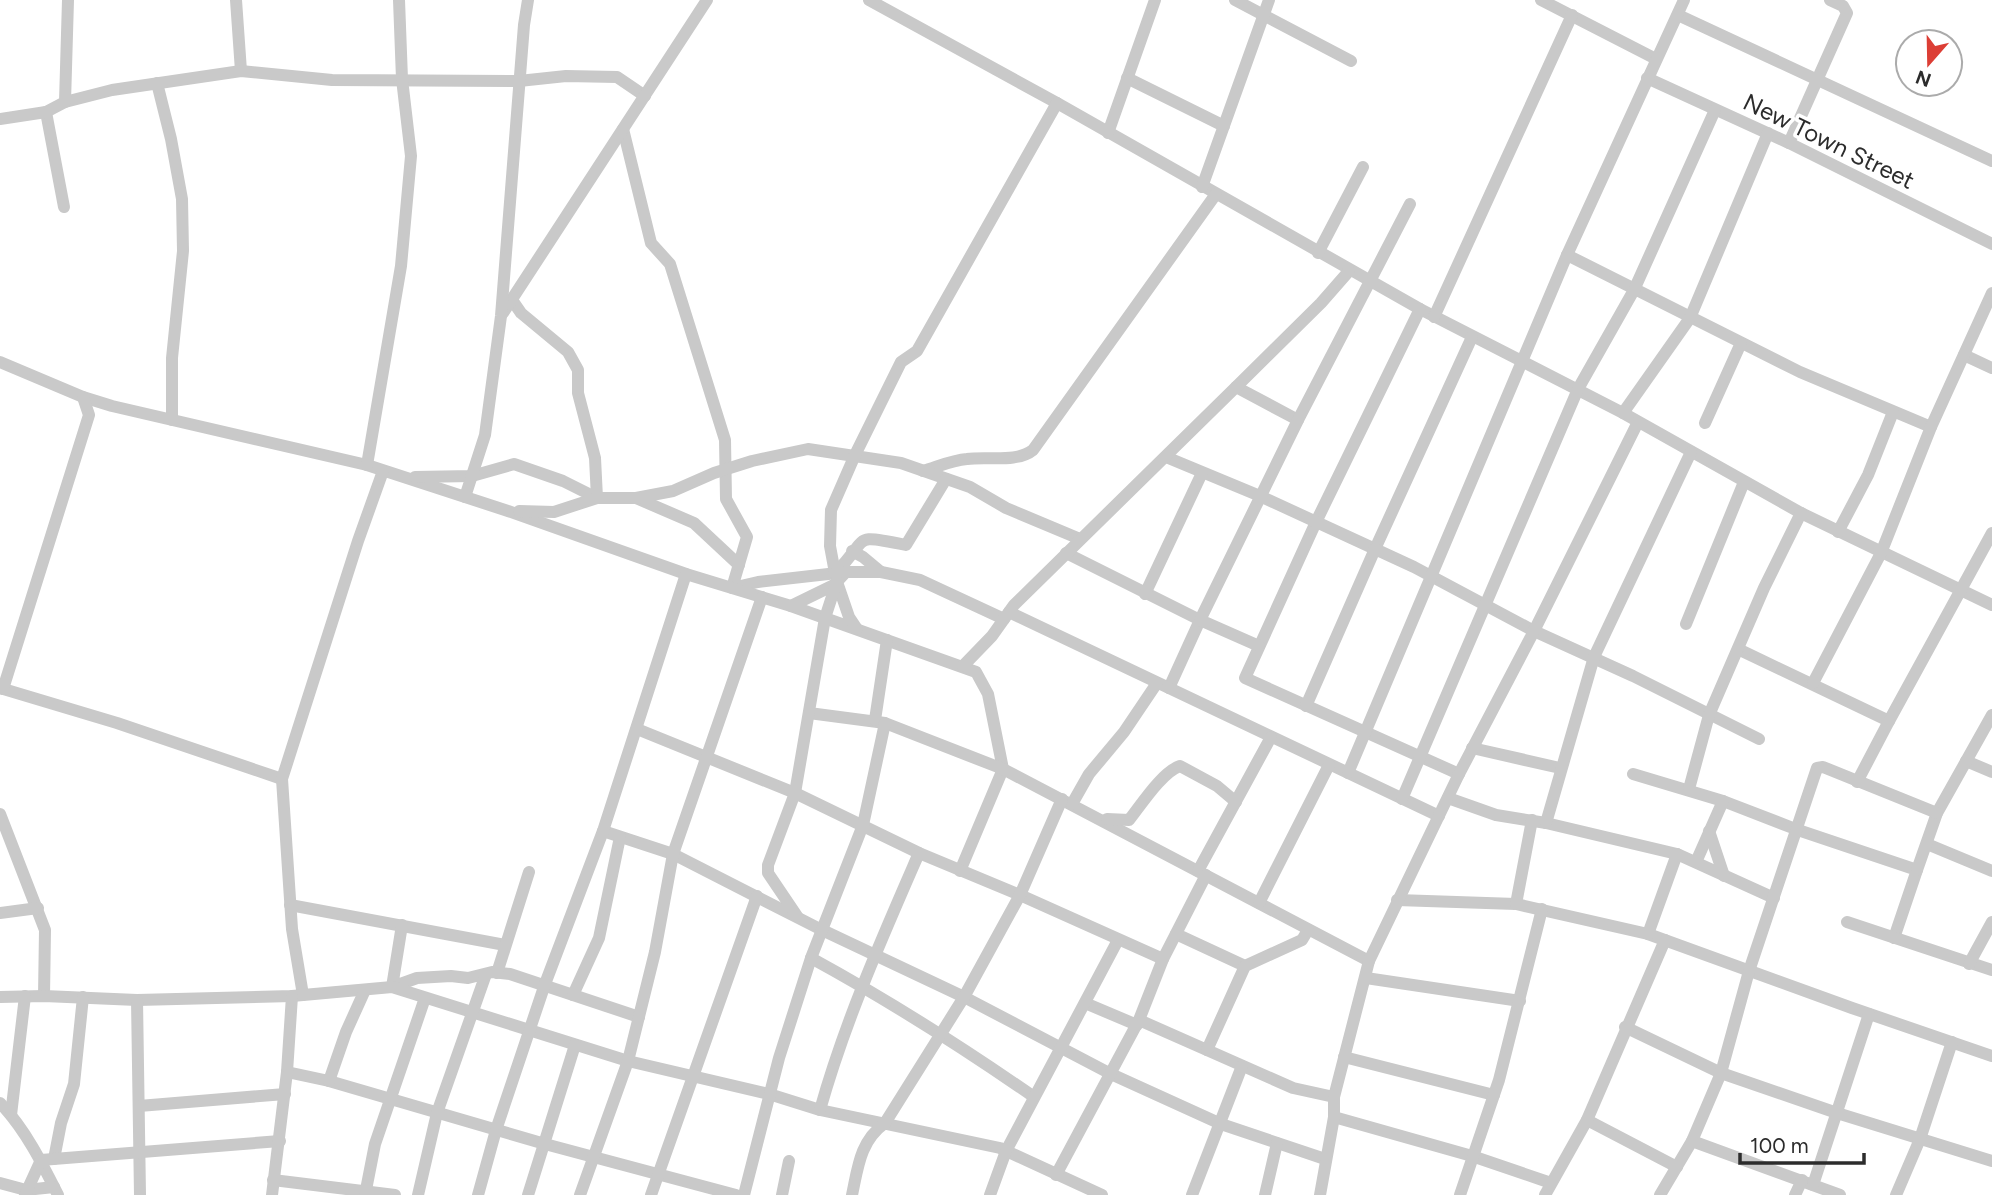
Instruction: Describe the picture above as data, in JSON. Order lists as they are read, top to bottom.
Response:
{
  "streets": {
    "street": ["New Town Street"]
  },
  "scale_bar": "100 m",
  "north": "bottom"
}
